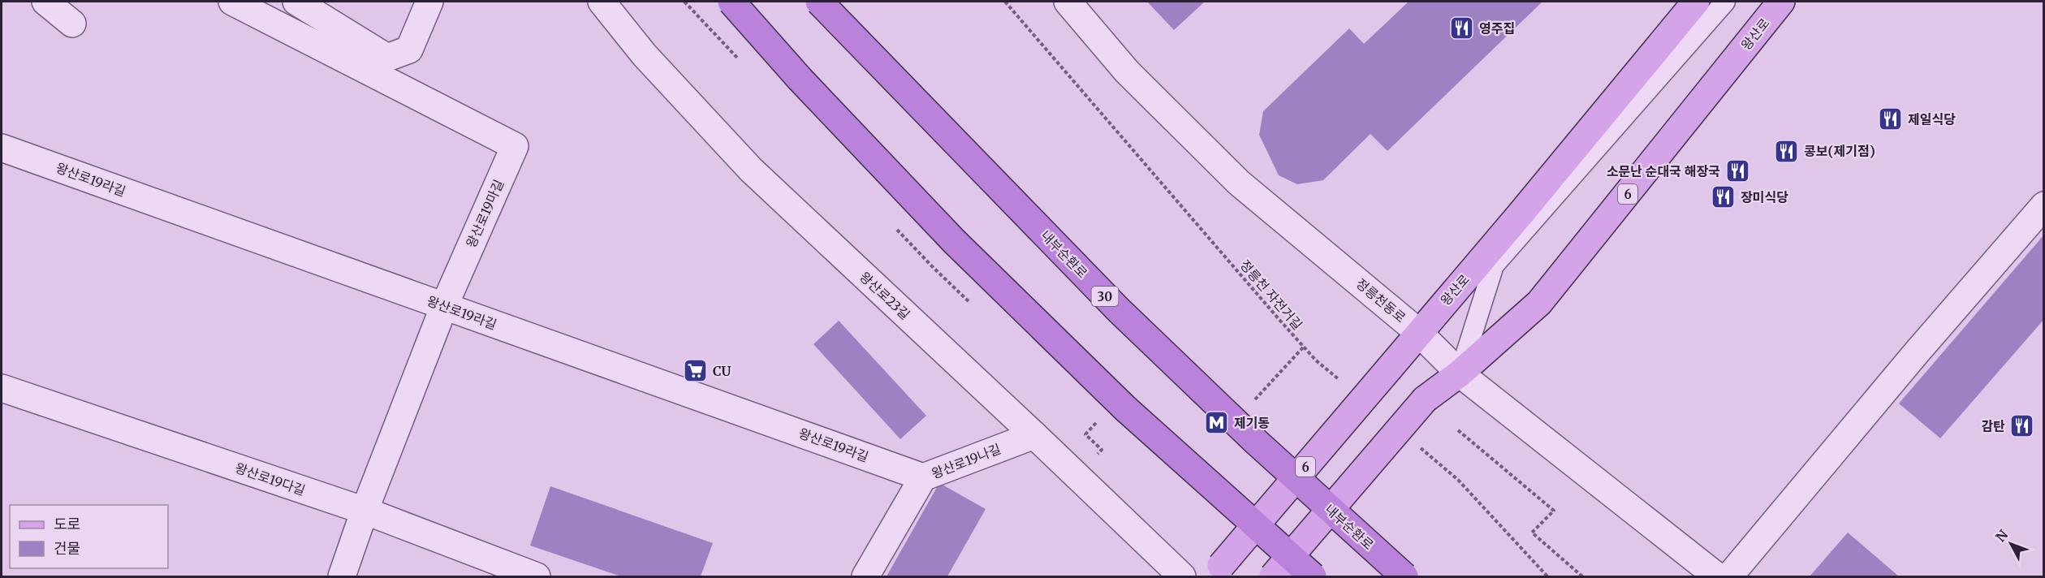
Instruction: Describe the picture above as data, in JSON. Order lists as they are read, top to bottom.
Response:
{
  "streets": {
    "highway": ["내부순환로", "30"],
    "main road": ["왕산로", "6"],
    "street": [
      "왕산로19라길",
      "왕산로19마길",
      "왕산로23길",
      "정릉천동로",
      "왕산로19나길",
      "왕산로19다길"
    ],
    "path": ["정릉천 자전거길"]
  },
  "crossings": [
    ["왕산로", "정릉천동로"],
    ["왕산로19라길", "왕산로19마길"],
    ["왕산로19라길", "왕산로19나길"],
    ["왕산로19마길", "왕산로19다길"],
    ["왕산로23길", "왕산로19나길"]
  ],
  "places": {
    "restaurant": [
      "영주집",
      "제일식당",
      "콩보(제기점)",
      "소문난 순대국 해장국",
      "장미식당",
      "감탄"
    ],
    "supermarket": ["CU"],
    "metro station": ["제기동"]
  },
  "legend": ["도로", "건물"],
  "north": "top left"
}
